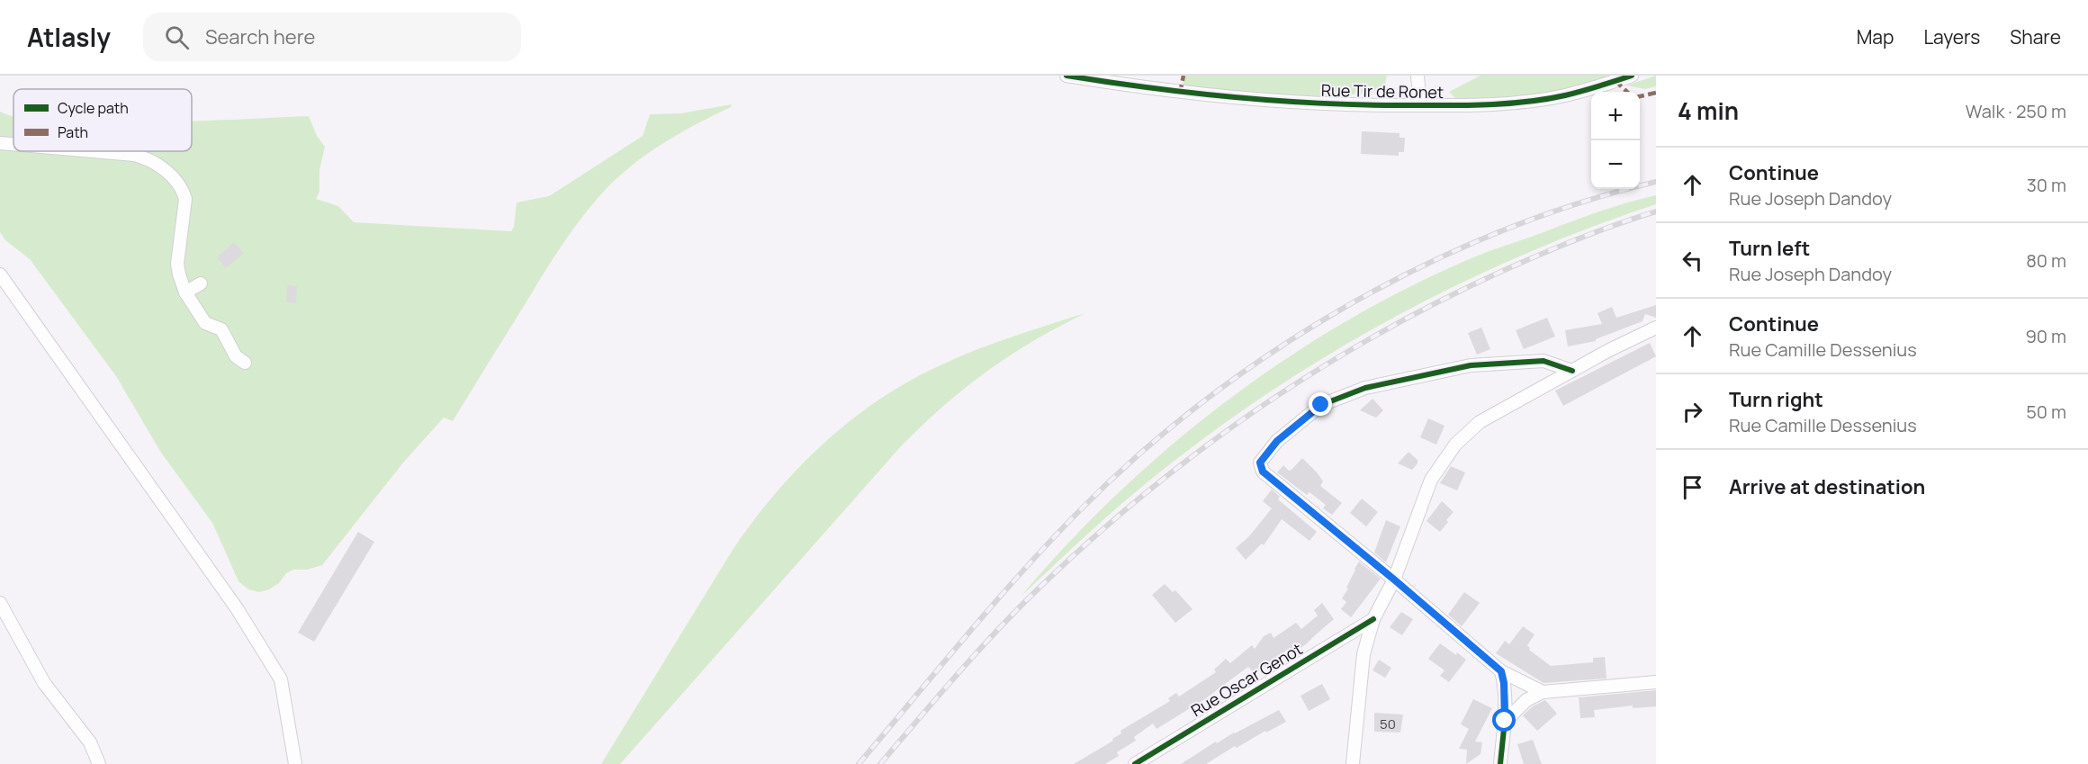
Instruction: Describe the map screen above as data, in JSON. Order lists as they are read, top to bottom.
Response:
{
  "streets": {
    "street": ["Rue Tir de Ronet", "Rue Oscar Genot"]
  },
  "house_numbers": ["50"],
  "legend": ["Cycle path", "Path"],
  "page": {
    "header": "Atlasly",
    "search": "Search here",
    "nav": ["Map", "Layers", "Share"],
    "heading": ["4 min", "Walk · 250 m"],
    "map_buttons": ["+", "−"],
    "list": [
      ["Continue", "Rue Joseph Dandoy", "30 m"],
      ["Turn left", "Rue Joseph Dandoy", "80 m"],
      ["Continue", "Rue Camille Dessenius", "90 m"],
      ["Turn right", "Rue Camille Dessenius", "50 m"],
      "Arrive at destination"
    ]
  }
}
